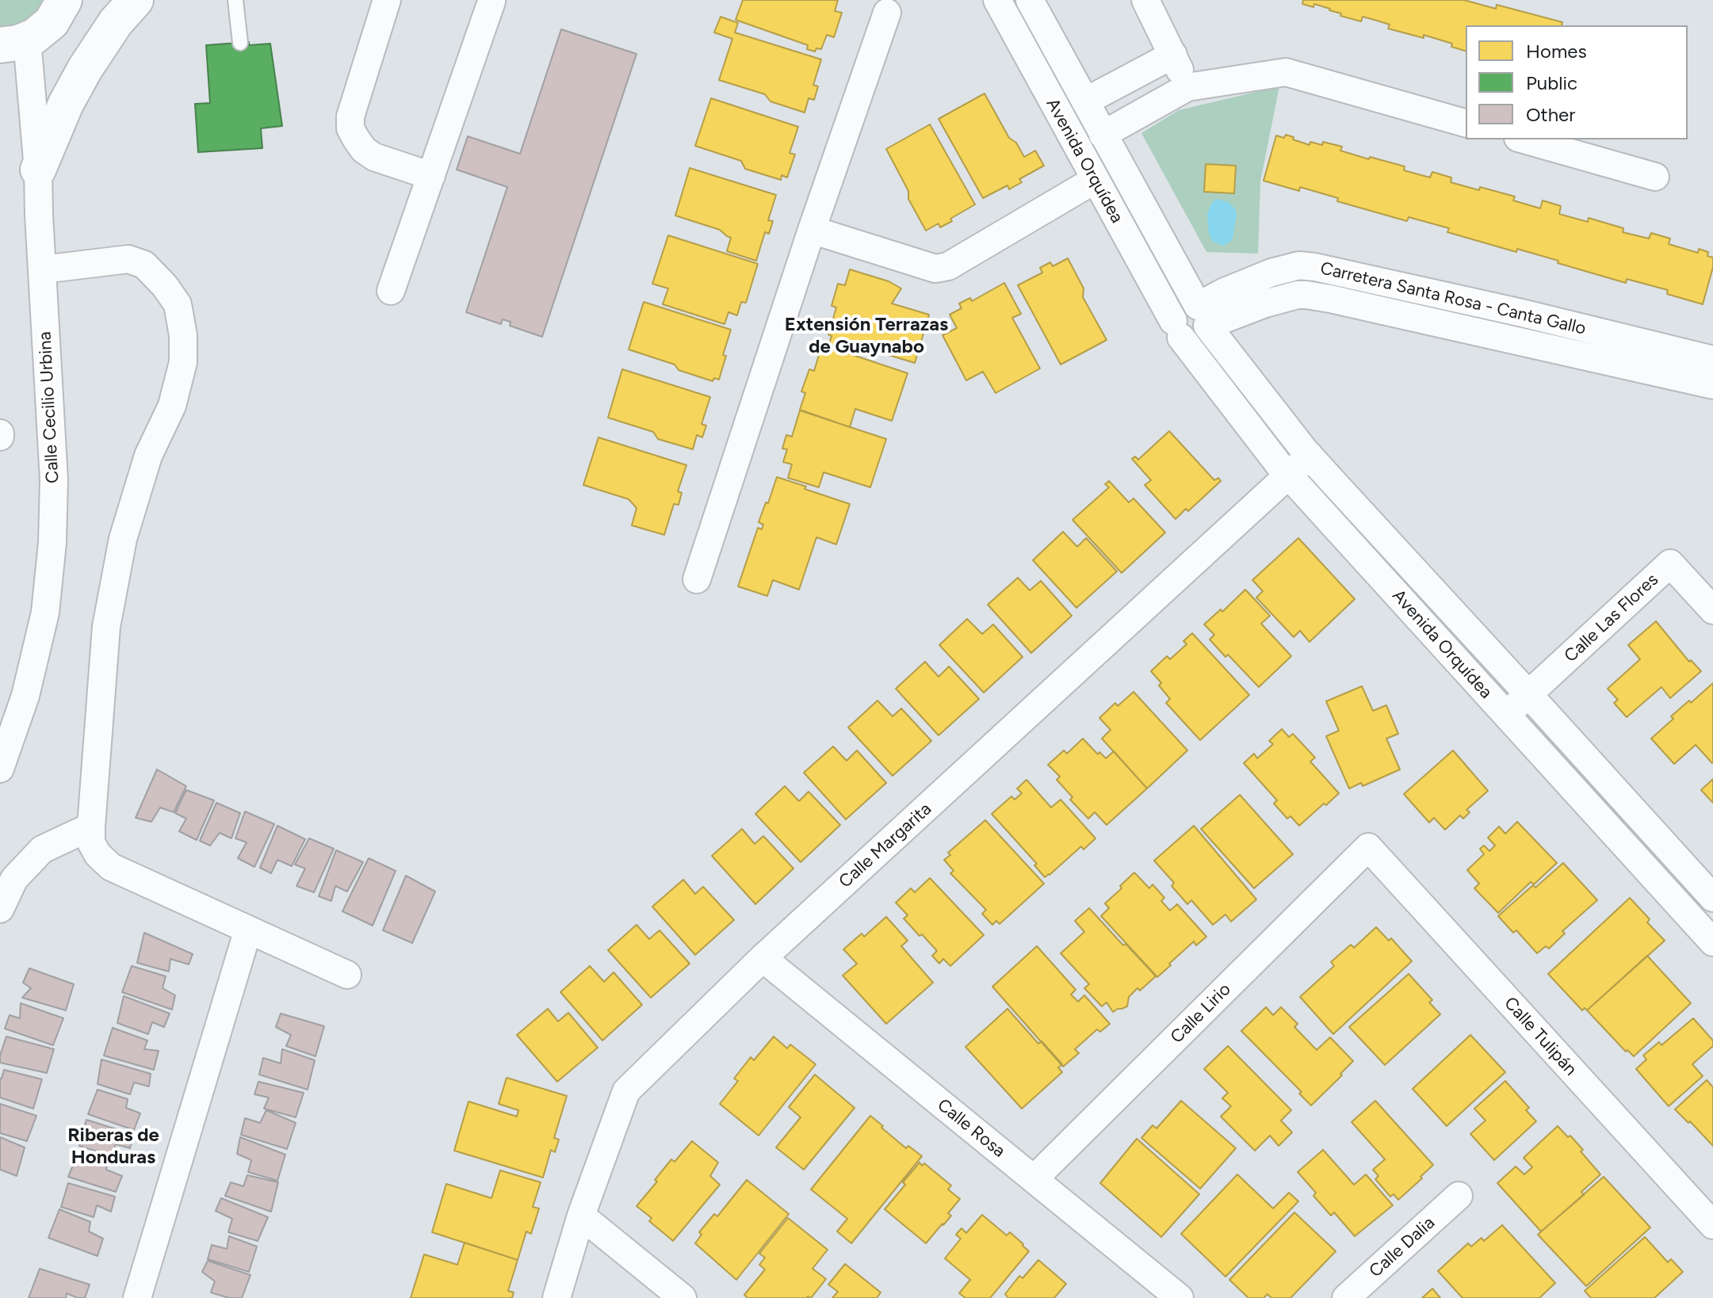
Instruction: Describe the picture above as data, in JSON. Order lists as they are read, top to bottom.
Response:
{
  "streets": {
    "street": [
      "Avenida Orquídea",
      "Carretera Santa Rosa - Canta Gallo",
      "Calle Cecilio Urbina",
      "Calle Las Flores",
      "Calle Margarita",
      "Calle Lirio",
      "Calle Tulipán",
      "Calle Rosa",
      "Calle Dalia"
    ]
  },
  "crossings": [
    ["Avenida Orquídea", "Carretera Santa Rosa - Canta Gallo"],
    ["Avenida Orquídea", "Calle Las Flores"],
    ["Avenida Orquídea", "Calle Margarita"],
    ["Calle Margarita", "Calle Rosa"],
    ["Calle Lirio", "Calle Tulipán"],
    ["Calle Lirio", "Calle Rosa"]
  ],
  "districts": ["Extensión Terrazas de Guaynabo", "Riberas de Honduras"],
  "legend": ["Homes", "Public", "Other"]
}
